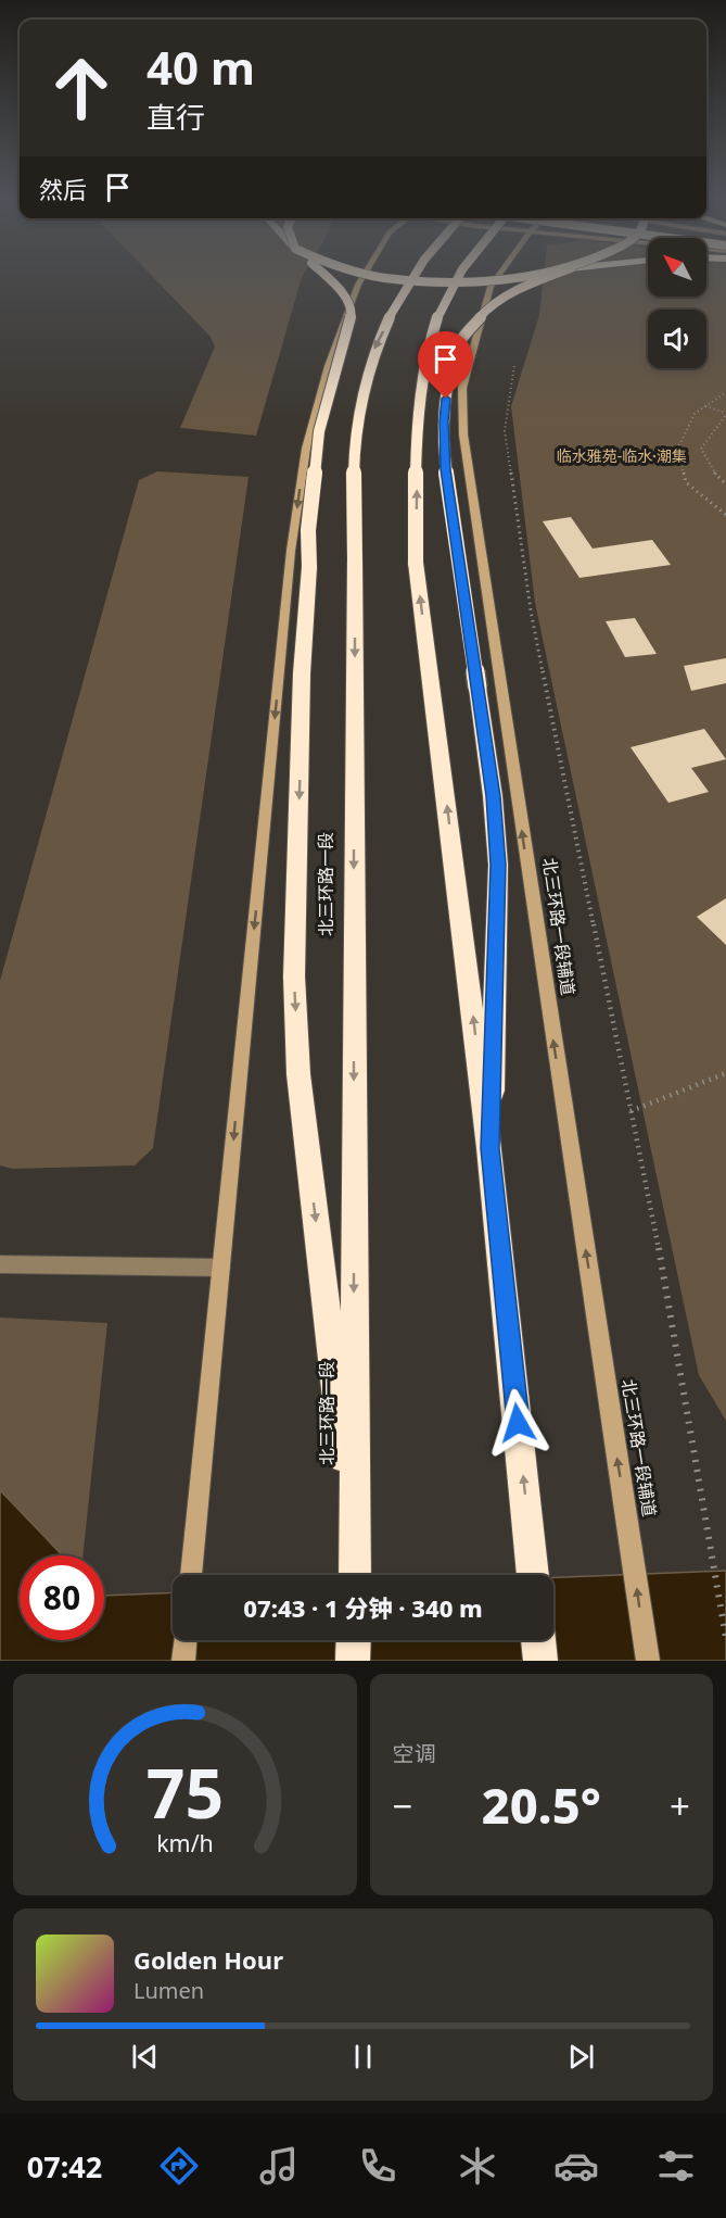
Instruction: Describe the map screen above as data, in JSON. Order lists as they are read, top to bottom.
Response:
{
  "streets": {
    "highway": ["北三环路一段"],
    "main road": ["北三环路一段辅道"]
  },
  "one_way": ["北三环路一段辅道"],
  "parks": ["临水雅苑-临水·潮集"],
  "north": "top left",
  "page": {
    "turn": ["40 m", "直行"],
    "then": "然后",
    "limit": "80",
    "trip": "07:43 · 1 分钟 · 340 m",
    "tile": "空调",
    "heat": ["−", "20.5°", "+"],
    "song": ["Golden Hour", "Lumen"],
    "tabs": "07:42",
    "gauge": ["75", "km/h"]
  }
}
